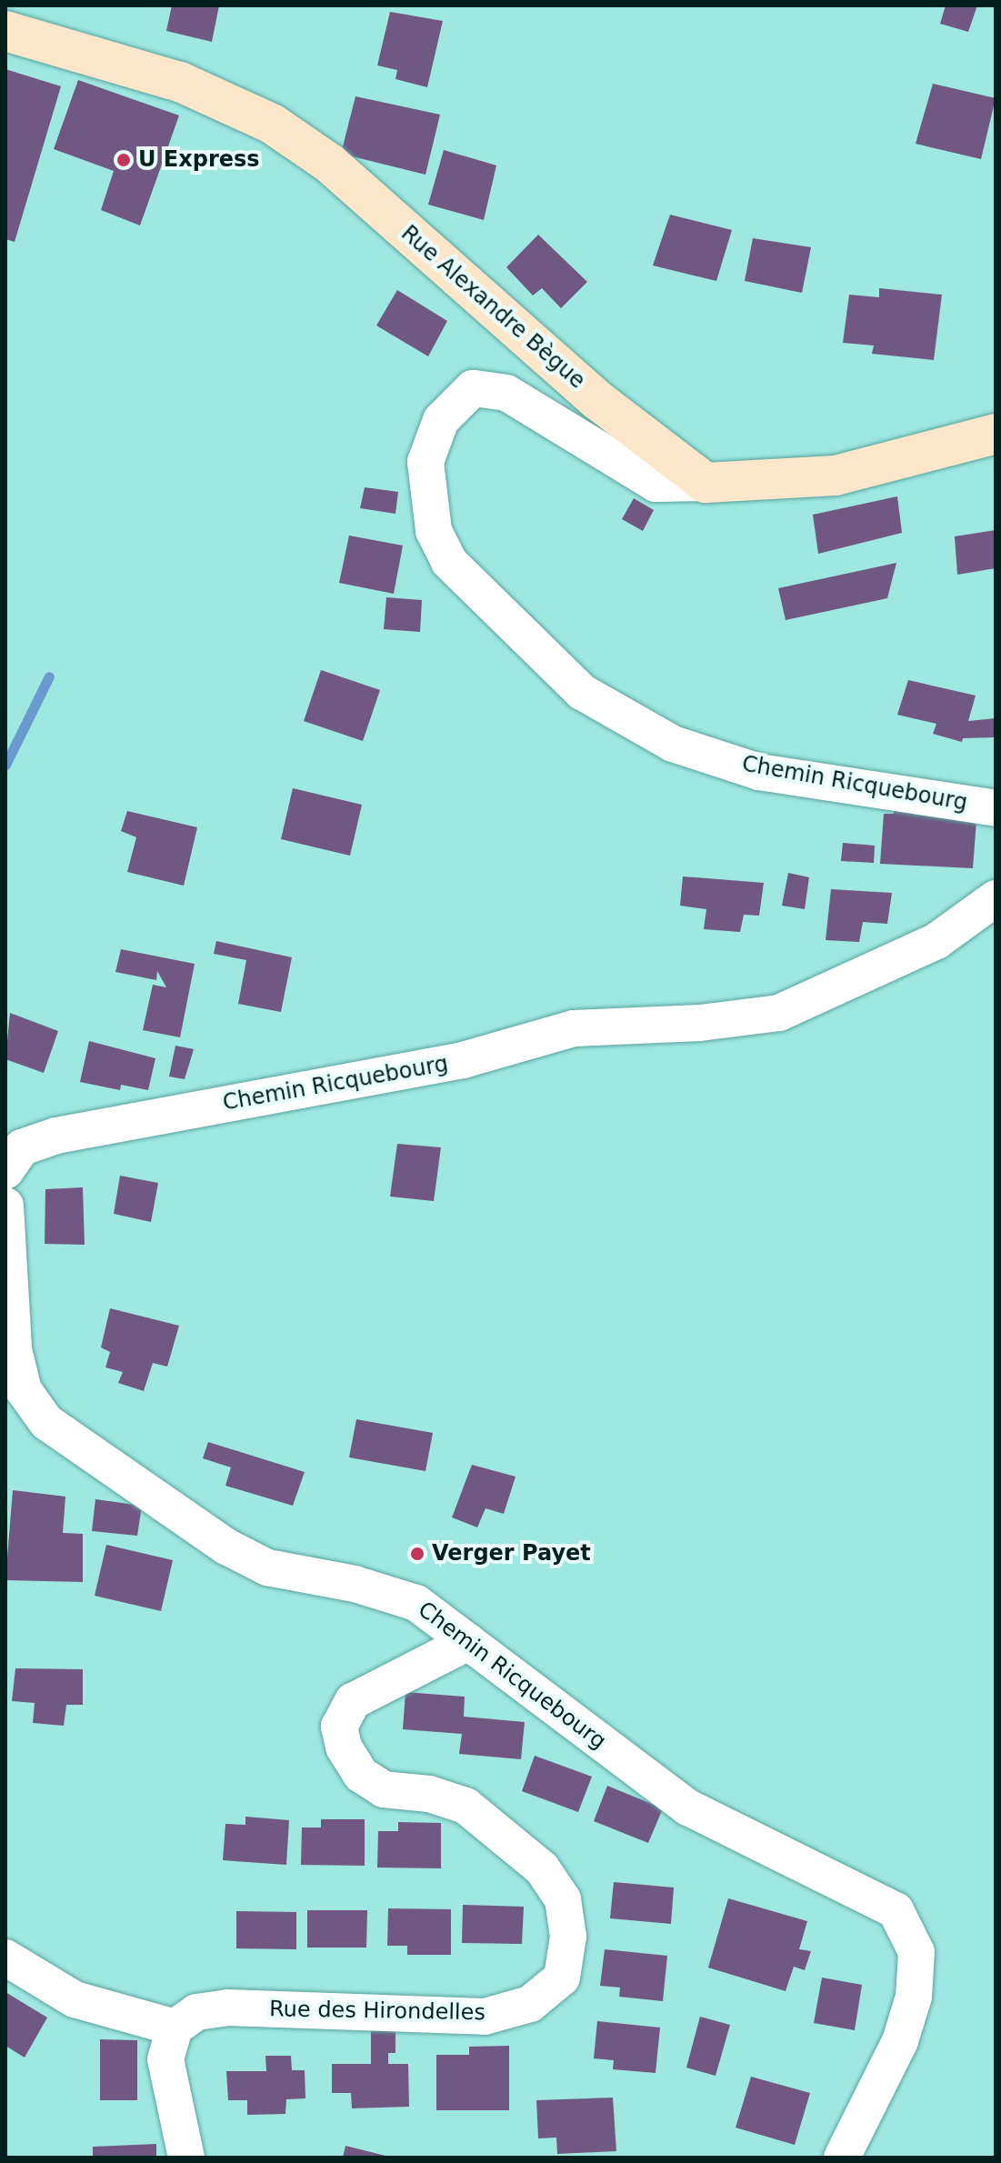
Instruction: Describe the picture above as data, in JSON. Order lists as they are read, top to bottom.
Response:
{
  "streets": {
    "main road": ["Rue Alexandre Bègue"],
    "street": ["Chemin Ricquebourg", "Rue des Hirondelles"]
  },
  "crossings": [
    ["Rue Alexandre Bègue", "Chemin Ricquebourg"],
    ["Chemin Ricquebourg", "Rue des Hirondelles"]
  ],
  "places": ["U Express", "Verger Payet"]
}
